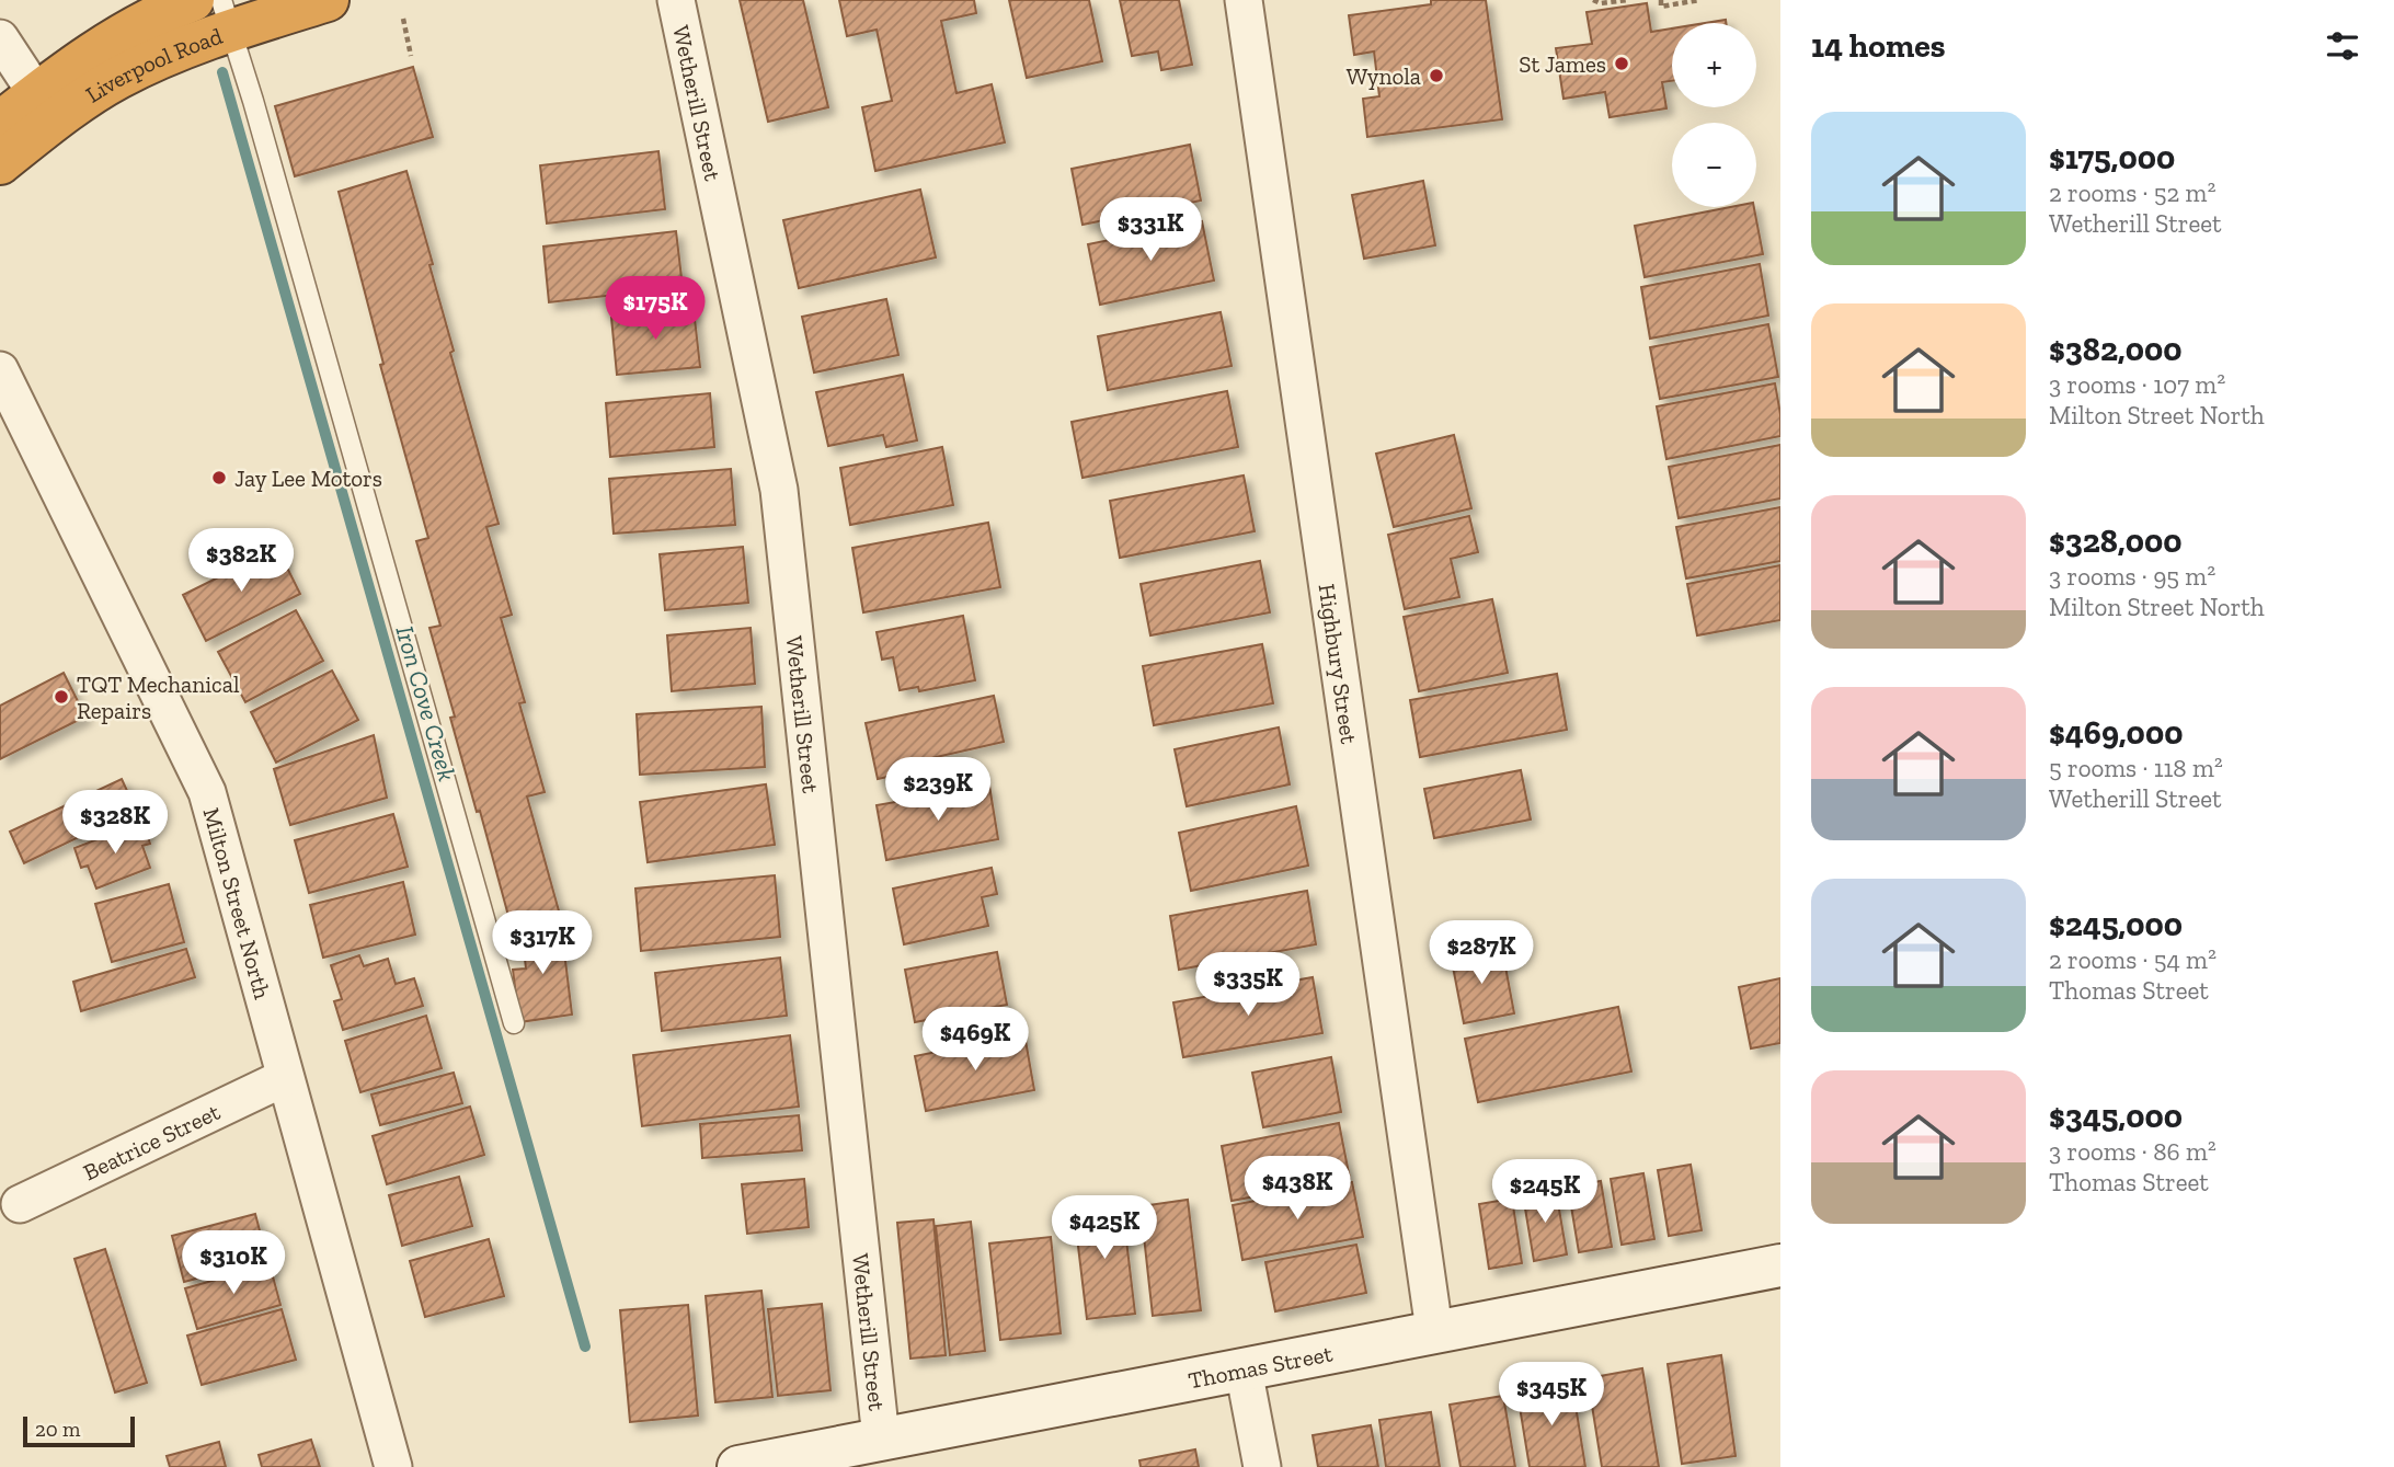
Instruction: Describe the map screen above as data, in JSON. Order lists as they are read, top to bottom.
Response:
{
  "streets": {
    "highway": ["Liverpool Road"],
    "main road": ["Thomas Street"],
    "street": [
      "Wetherill Street",
      "Highbury Street",
      "Milton Street North",
      "Beatrice Street"
    ]
  },
  "crossings": [
    ["Wetherill Street", "Thomas Street"],
    ["Highbury Street", "Thomas Street"],
    ["Milton Street North", "Beatrice Street"]
  ],
  "water": ["Iron Cove Creek"],
  "places": [
    "St James",
    "Wynola",
    "Jay Lee Motors",
    "TQT Mechanical Repairs"
  ],
  "scale_bar": "20 m",
  "page": {
    "heading": "14 homes",
    "map_buttons": ["+", "−"],
    "list": [
      {
        "name": "$175,000",
        "note": "2 rooms · 52 m² · Wetherill Street"
      },
      {
        "name": "$382,000",
        "note": "3 rooms · 107 m² · Milton Street North"
      },
      {
        "name": "$328,000",
        "note": "3 rooms · 95 m² · Milton Street North"
      },
      {
        "name": "$469,000",
        "note": "5 rooms · 118 m² · Wetherill Street"
      },
      {
        "name": "$245,000",
        "note": "2 rooms · 54 m² · Thomas Street"
      },
      {
        "name": "$345,000",
        "note": "3 rooms · 86 m² · Thomas Street"
      }
    ],
    "price": [
      "$331K",
      "$175K",
      "$382K",
      "$239K",
      "$328K",
      "$317K",
      "$287K",
      "$335K",
      "$469K",
      "$438K",
      "$245K",
      "$425K",
      "$310K",
      "$345K"
    ],
    "scale": "20 m"
  }
}
